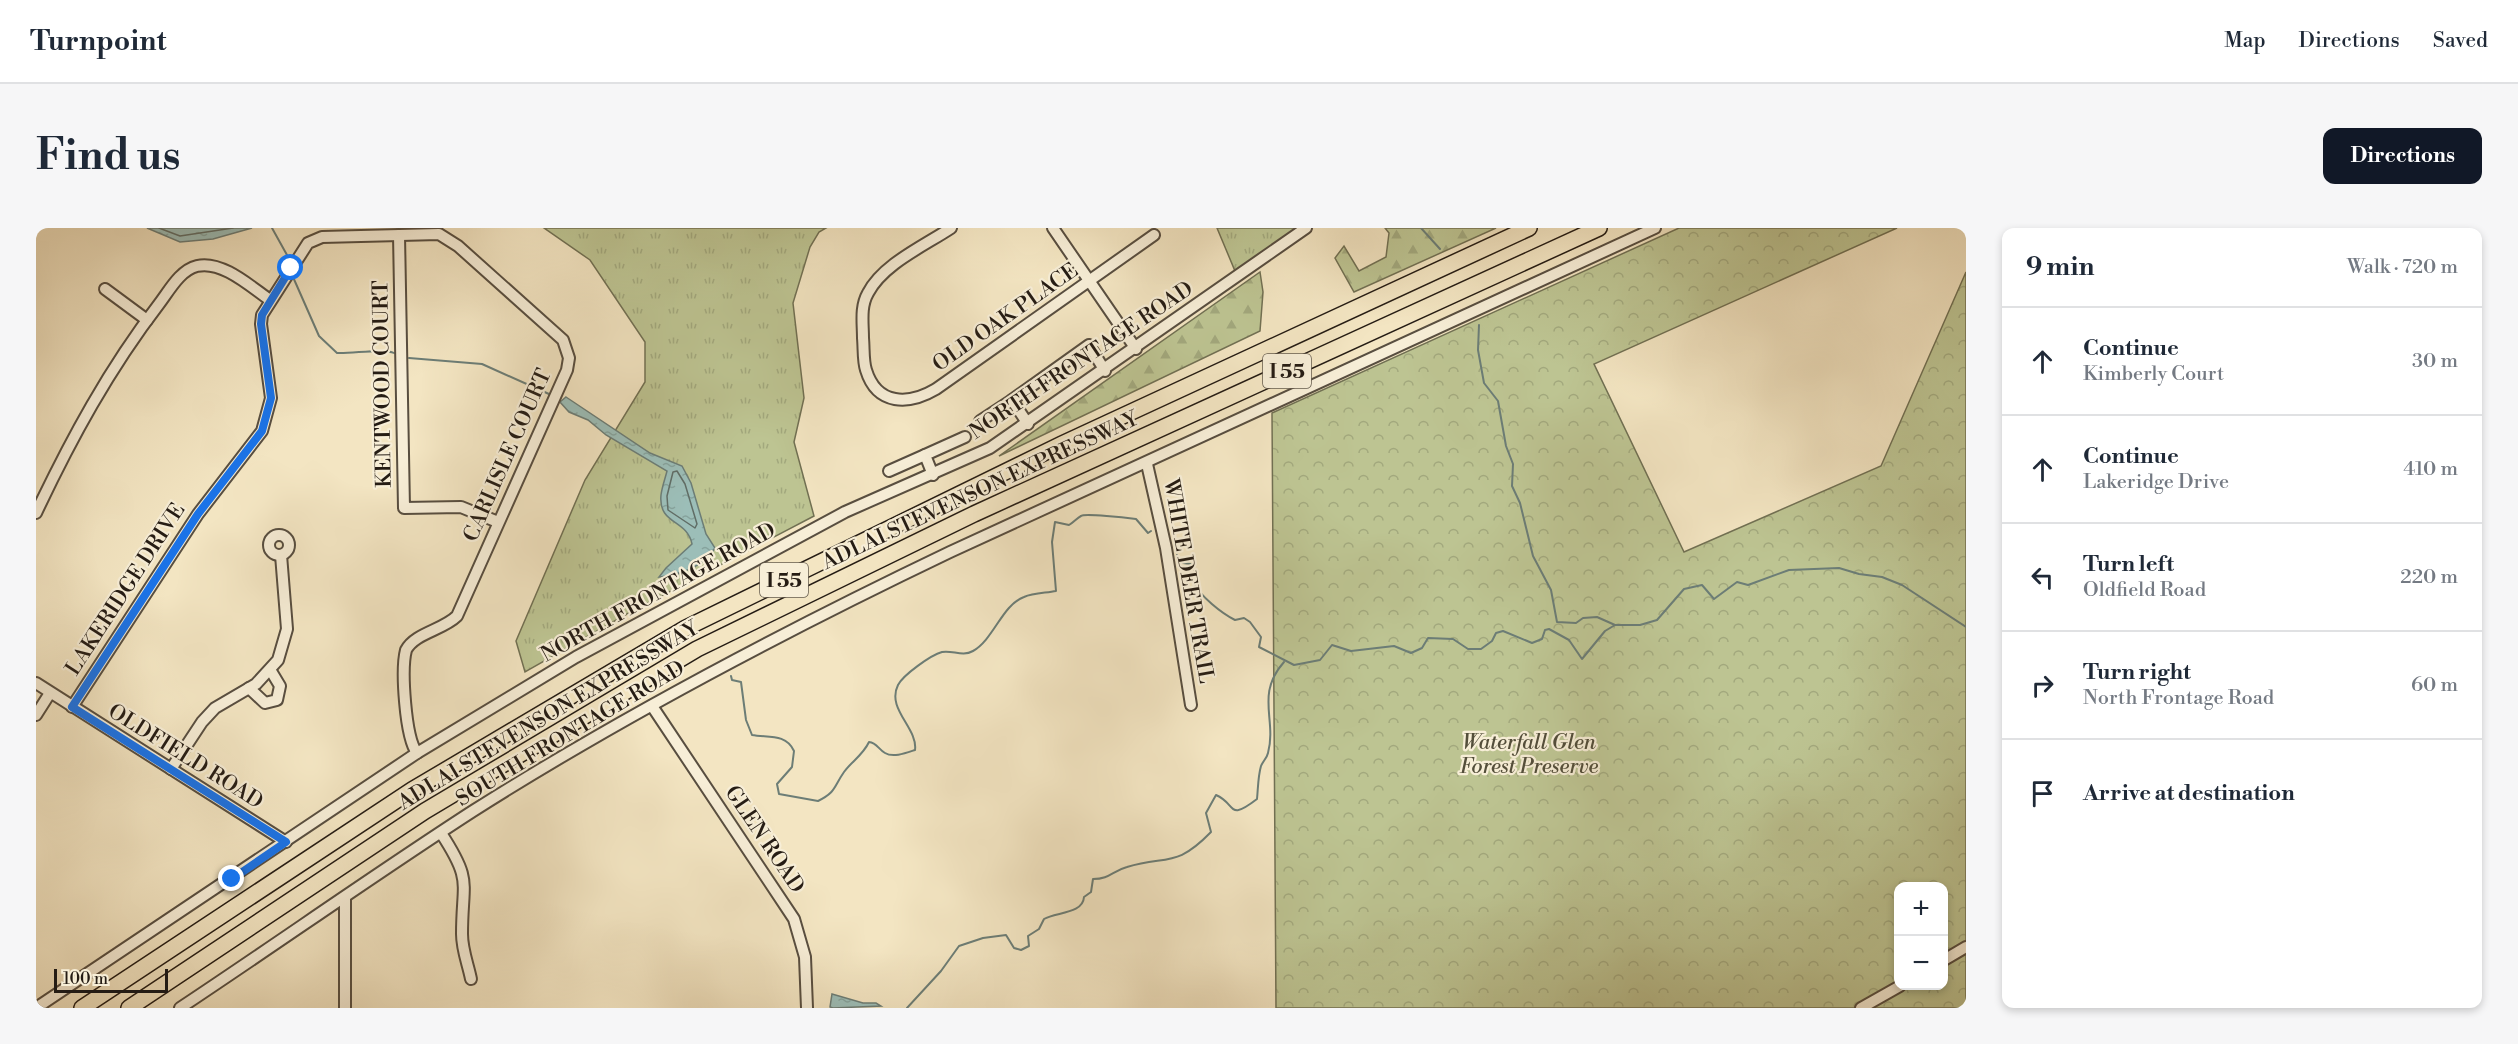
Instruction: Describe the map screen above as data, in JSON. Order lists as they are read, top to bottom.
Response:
{
  "streets": {
    "highway": ["I 55", "ADLAI STEVENSON EXPRESSWAY"],
    "street": [
      "OLD OAK PLACE",
      "NORTH FRONTAGE ROAD",
      "KENTWOOD COURT",
      "CARLISLE COURT",
      "WHITE DEER TRAIL",
      "LAKERIDGE DRIVE",
      "SOUTH FRONTAGE ROAD",
      "OLDFIELD ROAD",
      "GLEN ROAD"
    ]
  },
  "crossings": [
    ["NORTH FRONTAGE ROAD", "CARLISLE COURT"],
    ["NORTH FRONTAGE ROAD", "OLDFIELD ROAD"],
    ["KENTWOOD COURT", "CARLISLE COURT"],
    ["CARLISLE COURT", "LAKERIDGE DRIVE"],
    ["WHITE DEER TRAIL", "SOUTH FRONTAGE ROAD"],
    ["LAKERIDGE DRIVE", "OLDFIELD ROAD"],
    ["SOUTH FRONTAGE ROAD", "GLEN ROAD"]
  ],
  "parks": ["Waterfall Glen Forest Preserve"],
  "scale_bar": "100 m",
  "page": {
    "header": "Turnpoint",
    "nav": ["Map", "Directions", "Saved"],
    "buttons": "Directions",
    "title": "Find us",
    "heading": ["9 min", "Walk · 720 m"],
    "list": [
      ["Continue", "Kimberly Court", "30 m"],
      ["Continue", "Lakeridge Drive", "410 m"],
      ["Turn left", "Oldfield Road", "220 m"],
      ["Turn right", "North Frontage Road", "60 m"],
      "Arrive at destination"
    ],
    "map_buttons": ["+", "−"],
    "scale": "100 m"
  }
}
